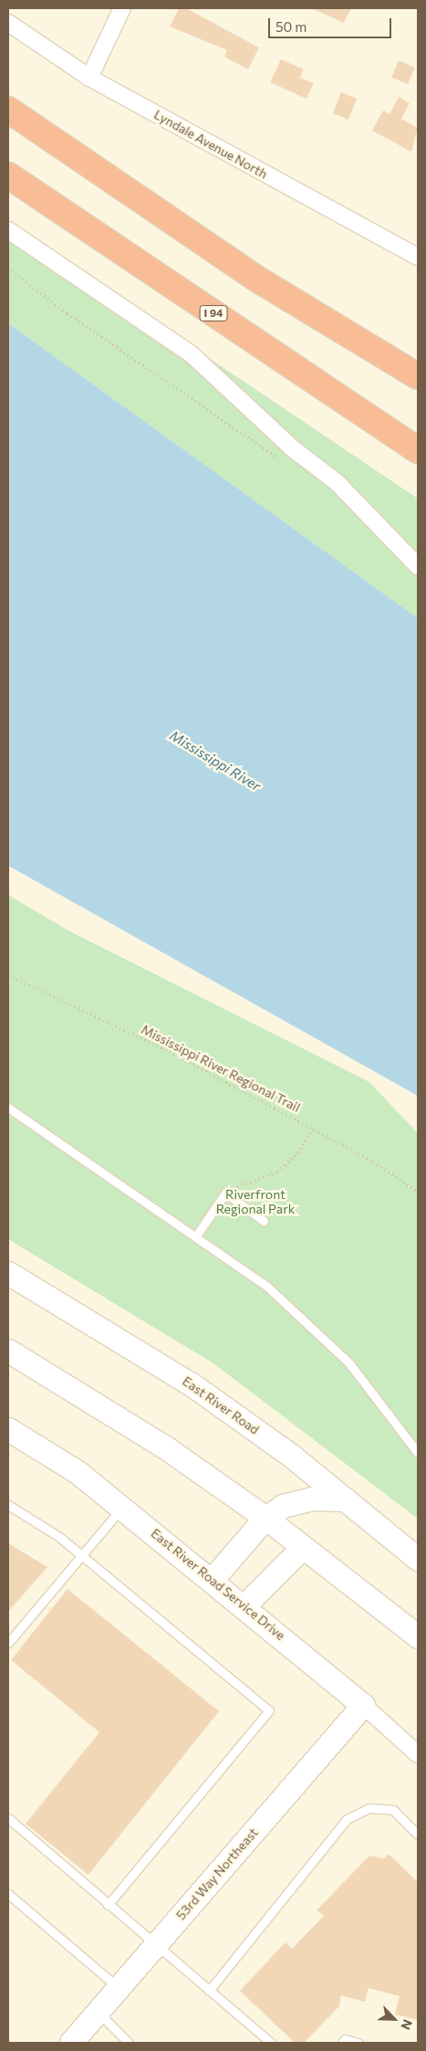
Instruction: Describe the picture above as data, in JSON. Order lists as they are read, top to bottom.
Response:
{
  "streets": {
    "highway": ["I 94"],
    "street": [
      "Lyndale Avenue North",
      "East River Road",
      "East River Road Service Drive",
      "53rd Way Northeast"
    ],
    "path": ["Mississippi River Regional Trail"]
  },
  "crossings": [
    ["East River Road Service Drive", "53rd Way Northeast"]
  ],
  "water": ["Mississippi River"],
  "parks": ["Riverfront Regional Park"],
  "scale_bar": "50 m",
  "north": "bottom right"
}
